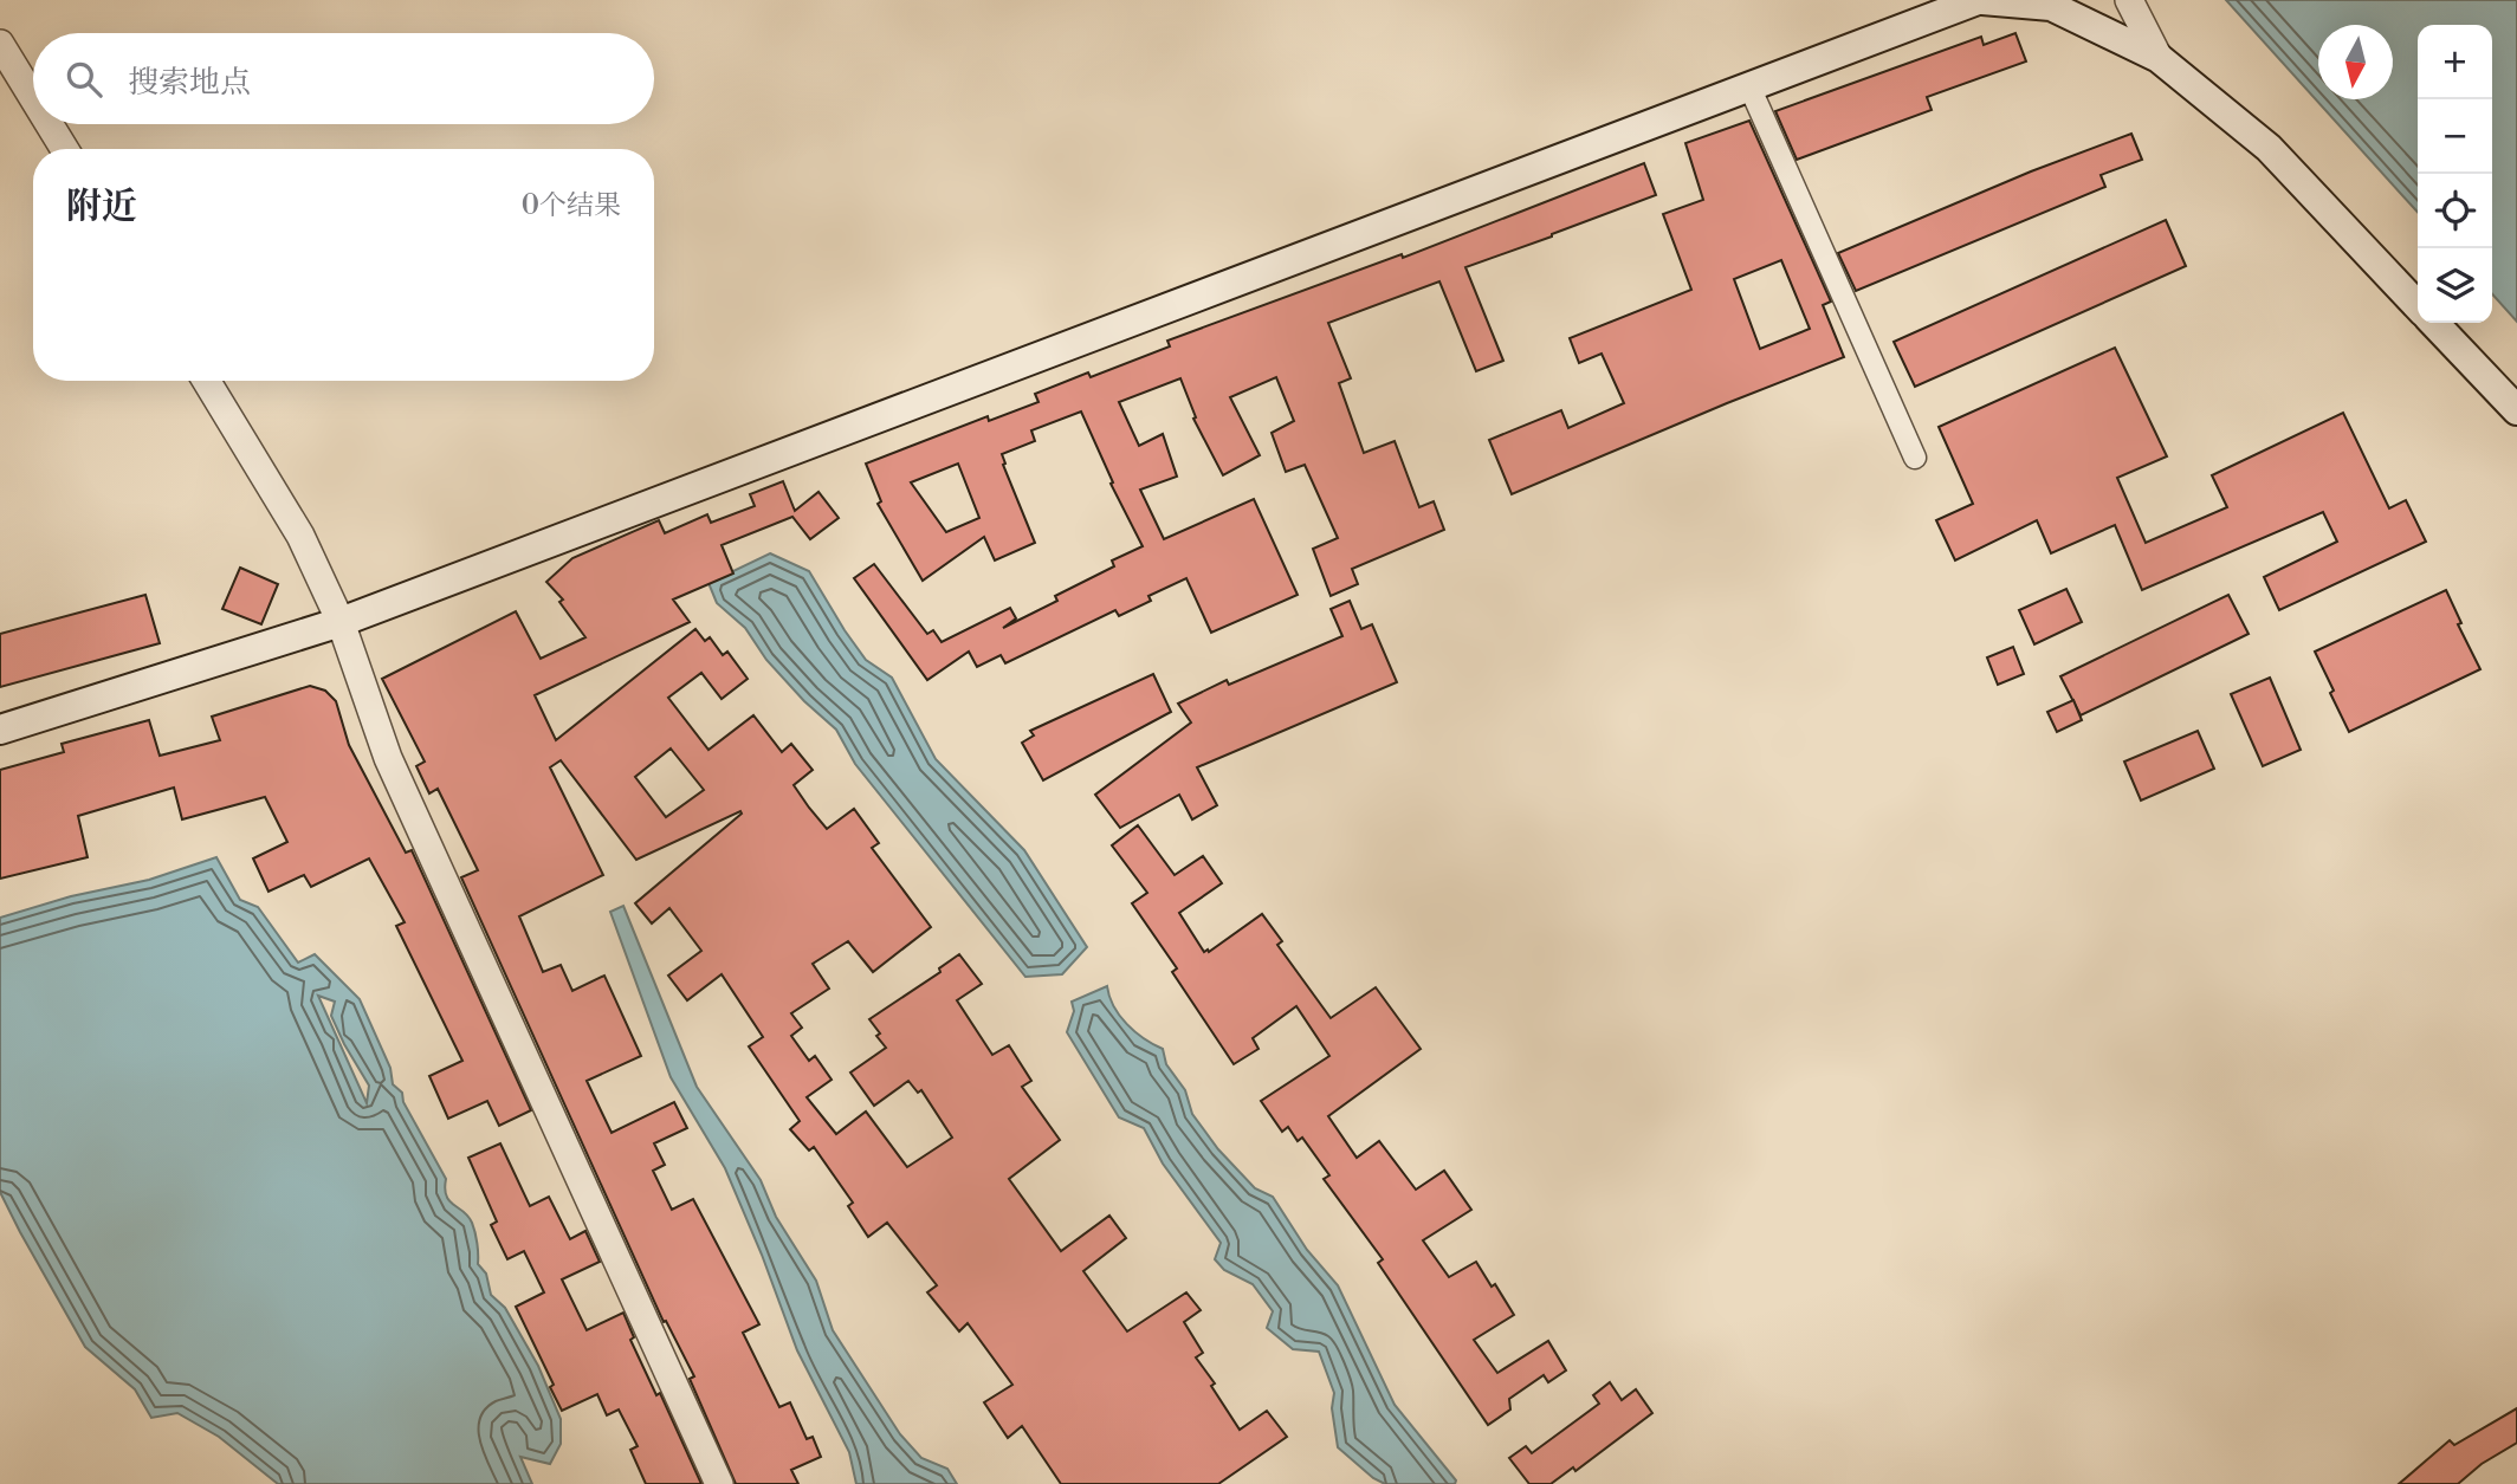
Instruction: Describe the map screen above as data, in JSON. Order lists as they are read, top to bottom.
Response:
{
  "north": "bottom",
  "page": {
    "map_buttons": ["+", "−"],
    "search": "搜索地点",
    "heading": ["附近", "0个结果"]
  }
}
